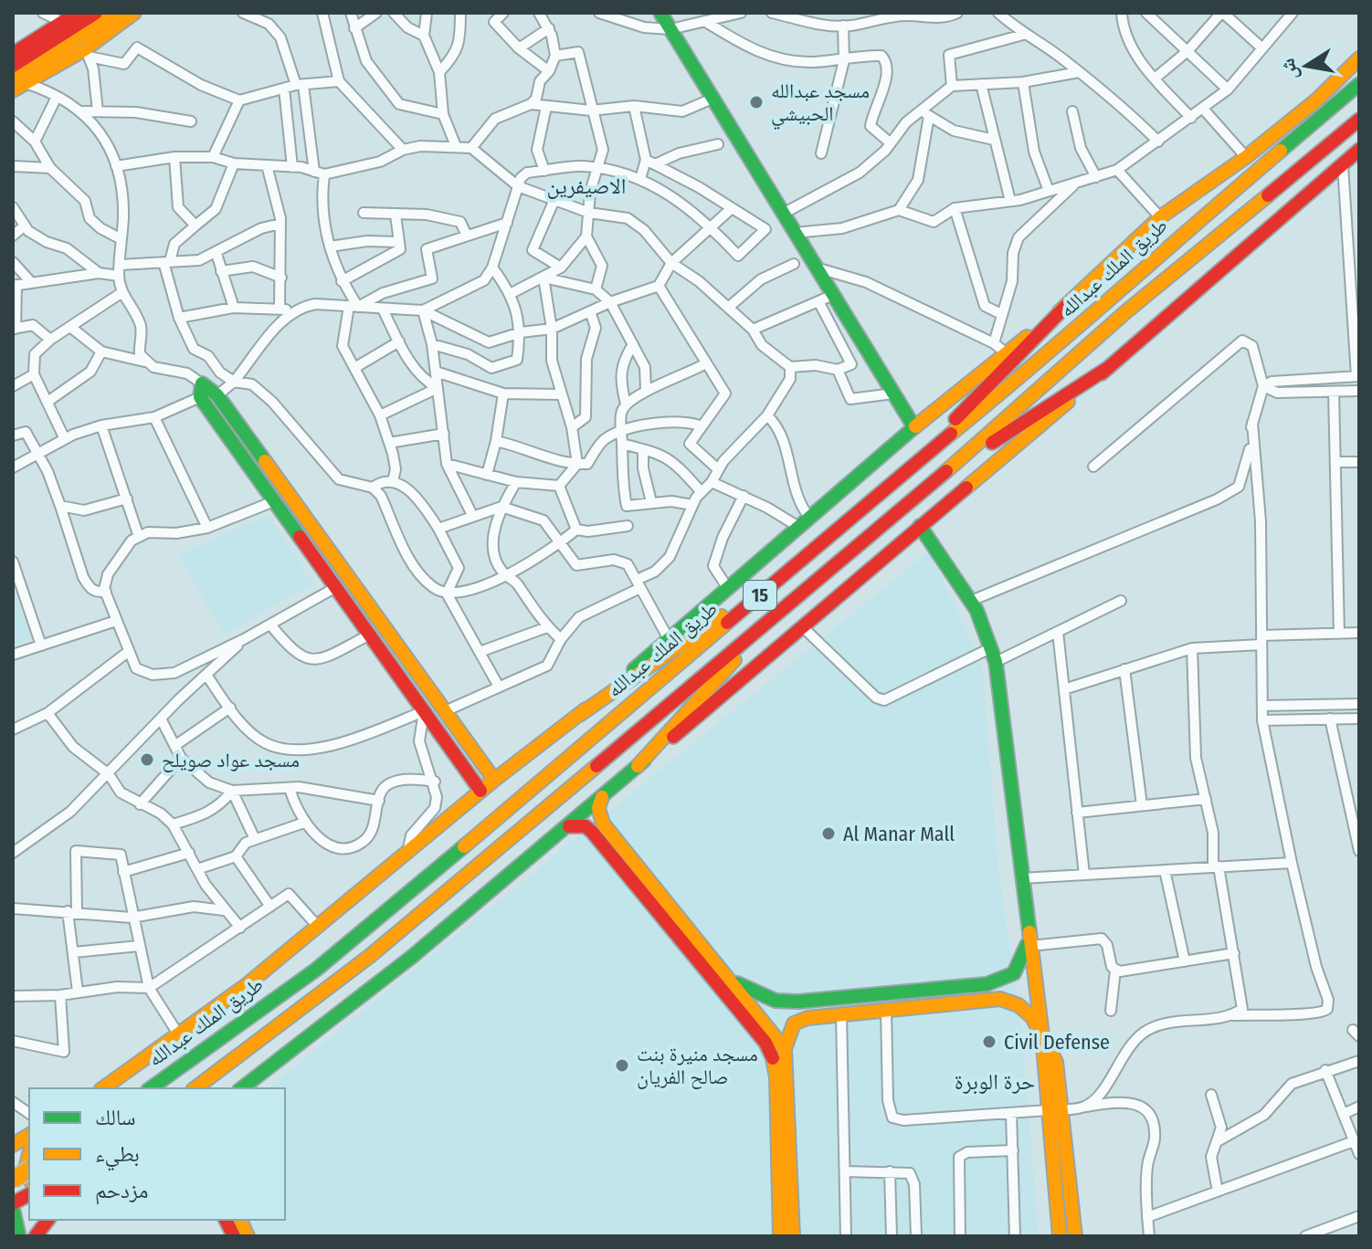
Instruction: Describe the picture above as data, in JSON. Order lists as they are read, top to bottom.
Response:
{
  "streets": {
    "main road": ["طريق الملك عبدالله", "15"]
  },
  "districts": ["الاصيفرين", "حرة الوبرة"],
  "places": [
    "مسجد عبدالله الحبيشي",
    "مسجد عواد صويلح",
    "Al Manar Mall",
    "Civil Defense",
    "مسجد منيرة بنت صالح الفريان"
  ],
  "legend": ["سالك", "بطيء", "مزدحم"],
  "north": "left"
}
